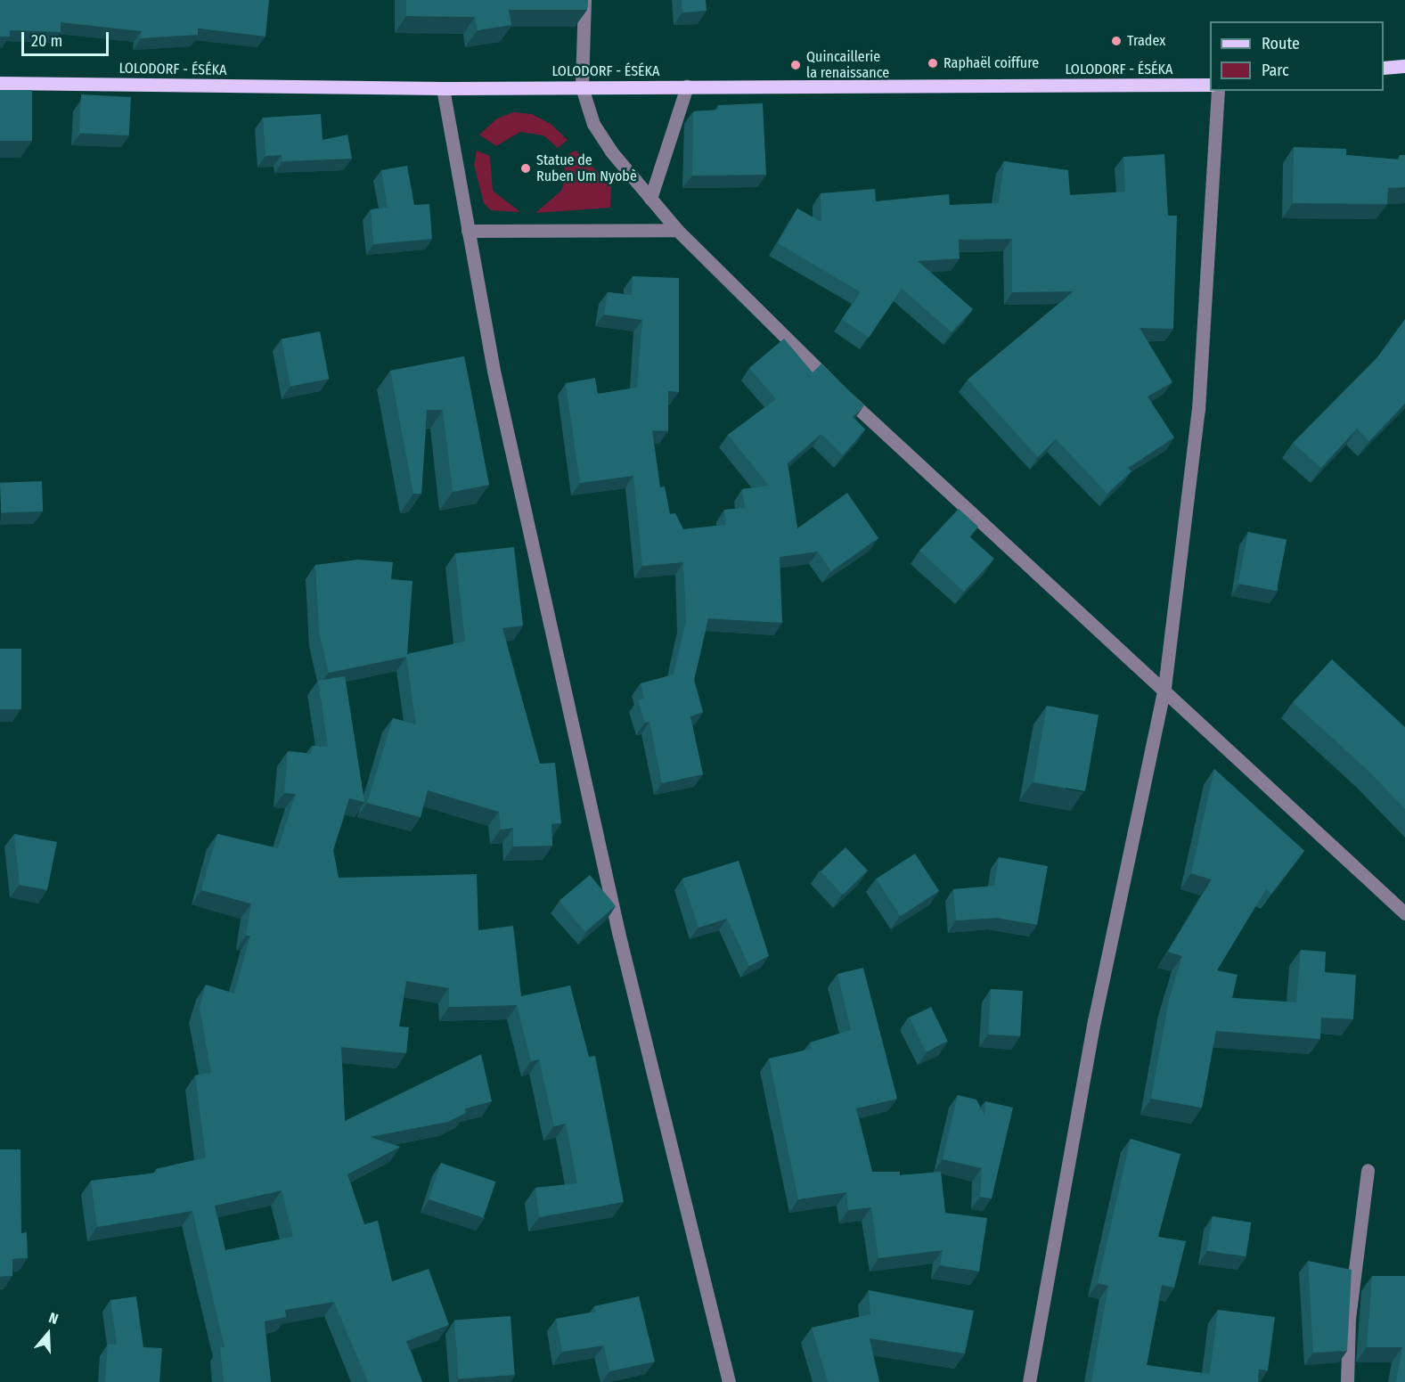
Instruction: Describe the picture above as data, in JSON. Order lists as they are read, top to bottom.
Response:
{
  "streets": {
    "main road": ["LOLODORF - ÉSÉKA"]
  },
  "places": [
    "Tradex",
    "Raphaël coiffure",
    "Quincaillerie la renaissance",
    "Statue de Ruben Um Nyobè"
  ],
  "legend": ["Route", "Parc"],
  "scale_bar": "20 m",
  "north": "top"
}
